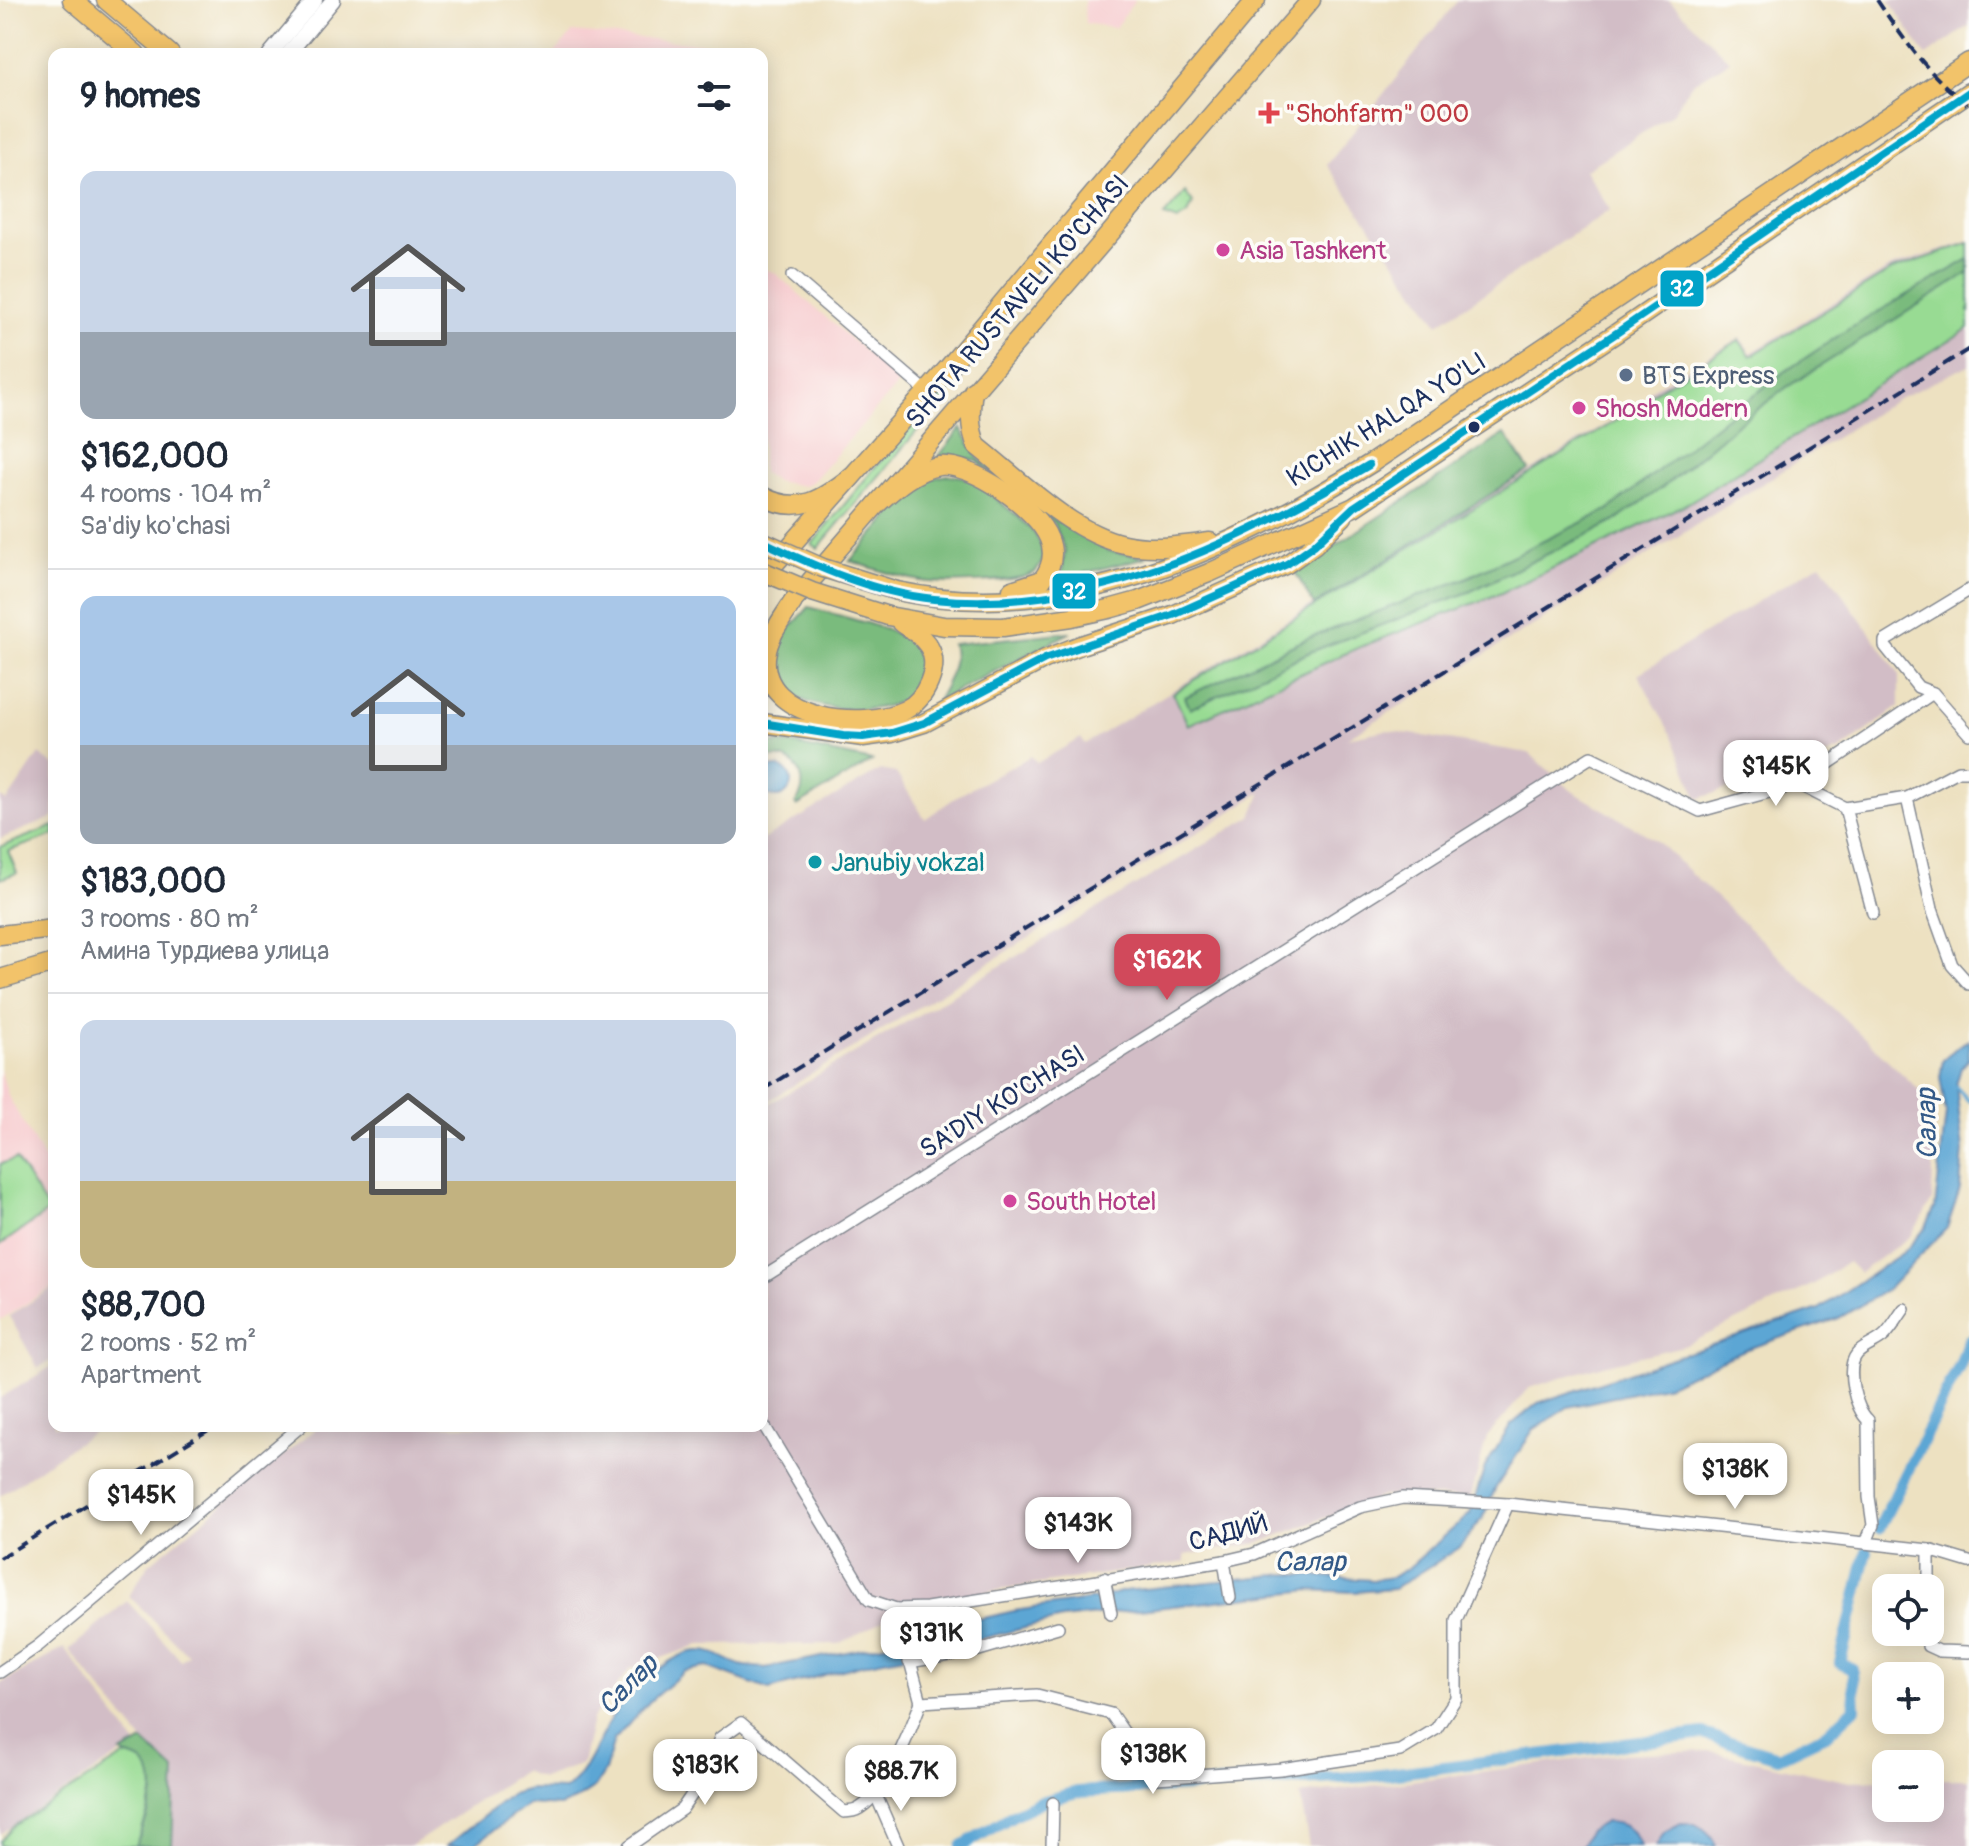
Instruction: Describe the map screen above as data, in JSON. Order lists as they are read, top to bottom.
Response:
{
  "streets": {
    "main road": ["SHOTA RUSTAVELI KO'CHASI", "KICHIK HALQA YO'LI"],
    "street": ["SA'DIY KO'CHASI", "САДИЙ"]
  },
  "water": ["Салар"],
  "places": {
    "health": ["\"Shohfarm\" OOO"],
    "other": [
      "Asia Tashkent",
      "BTS Express",
      "Shosh Modern",
      "Janubiy vokzal",
      "South Hotel"
    ]
  },
  "lines": ["transit line 32"],
  "page": {
    "heading": "9 homes",
    "list": [
      {
        "name": "$162,000",
        "note": "4 rooms · 104 m² · Sa'diy ko'chasi"
      },
      {
        "name": "$183,000",
        "note": "3 rooms · 80 m² · Амина Турдиева улица"
      },
      {
        "name": "$88,700",
        "note": "2 rooms · 52 m² · Apartment"
      }
    ],
    "price": [
      "$145K",
      "$162K",
      "$138K",
      "$145K",
      "$143K",
      "$131K",
      "$138K",
      "$183K",
      "$88.7K"
    ],
    "map_buttons": ["+", "−"]
  }
}
